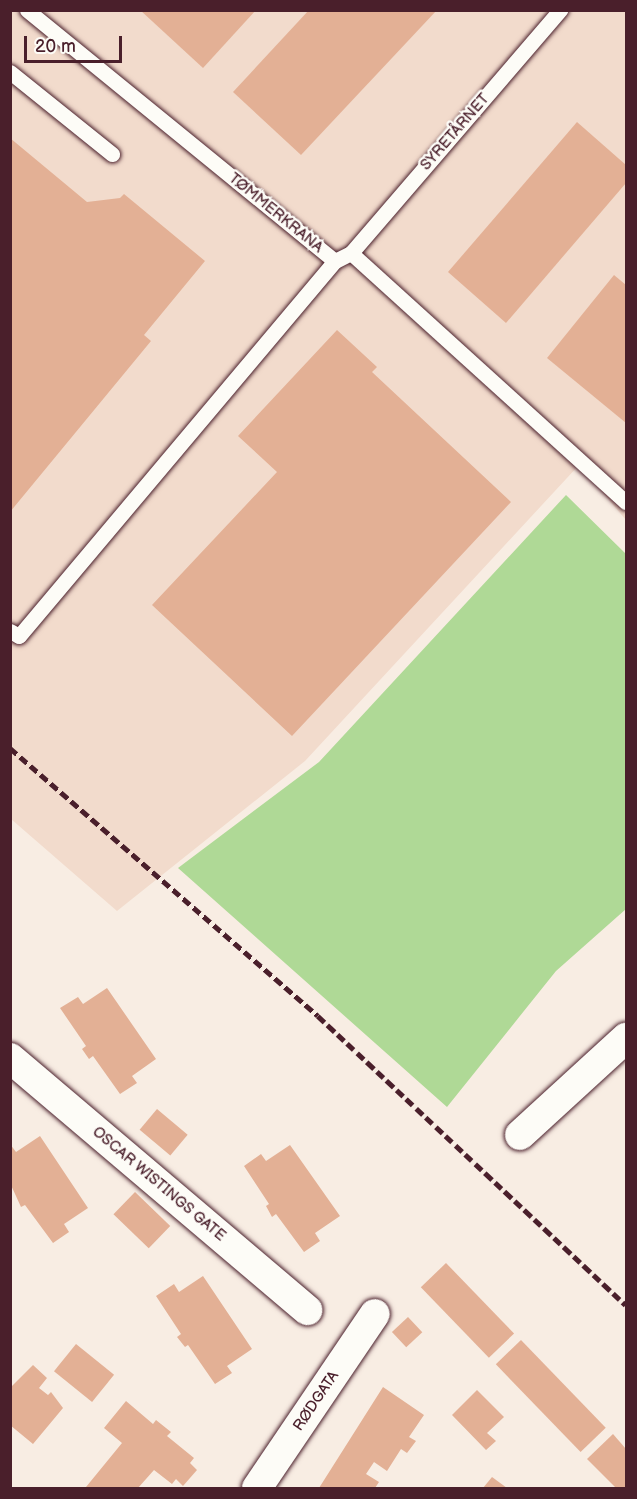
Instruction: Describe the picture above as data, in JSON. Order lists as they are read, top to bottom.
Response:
{
  "streets": {
    "street": ["OSCAR WISTINGS GATE", "RØDGATA"],
    "lane": ["SYRETÅRNET", "TØMMERKRANA"]
  },
  "crossings": [
    ["SYRETÅRNET", "TØMMERKRANA"]
  ],
  "scale_bar": "20 m"
}
